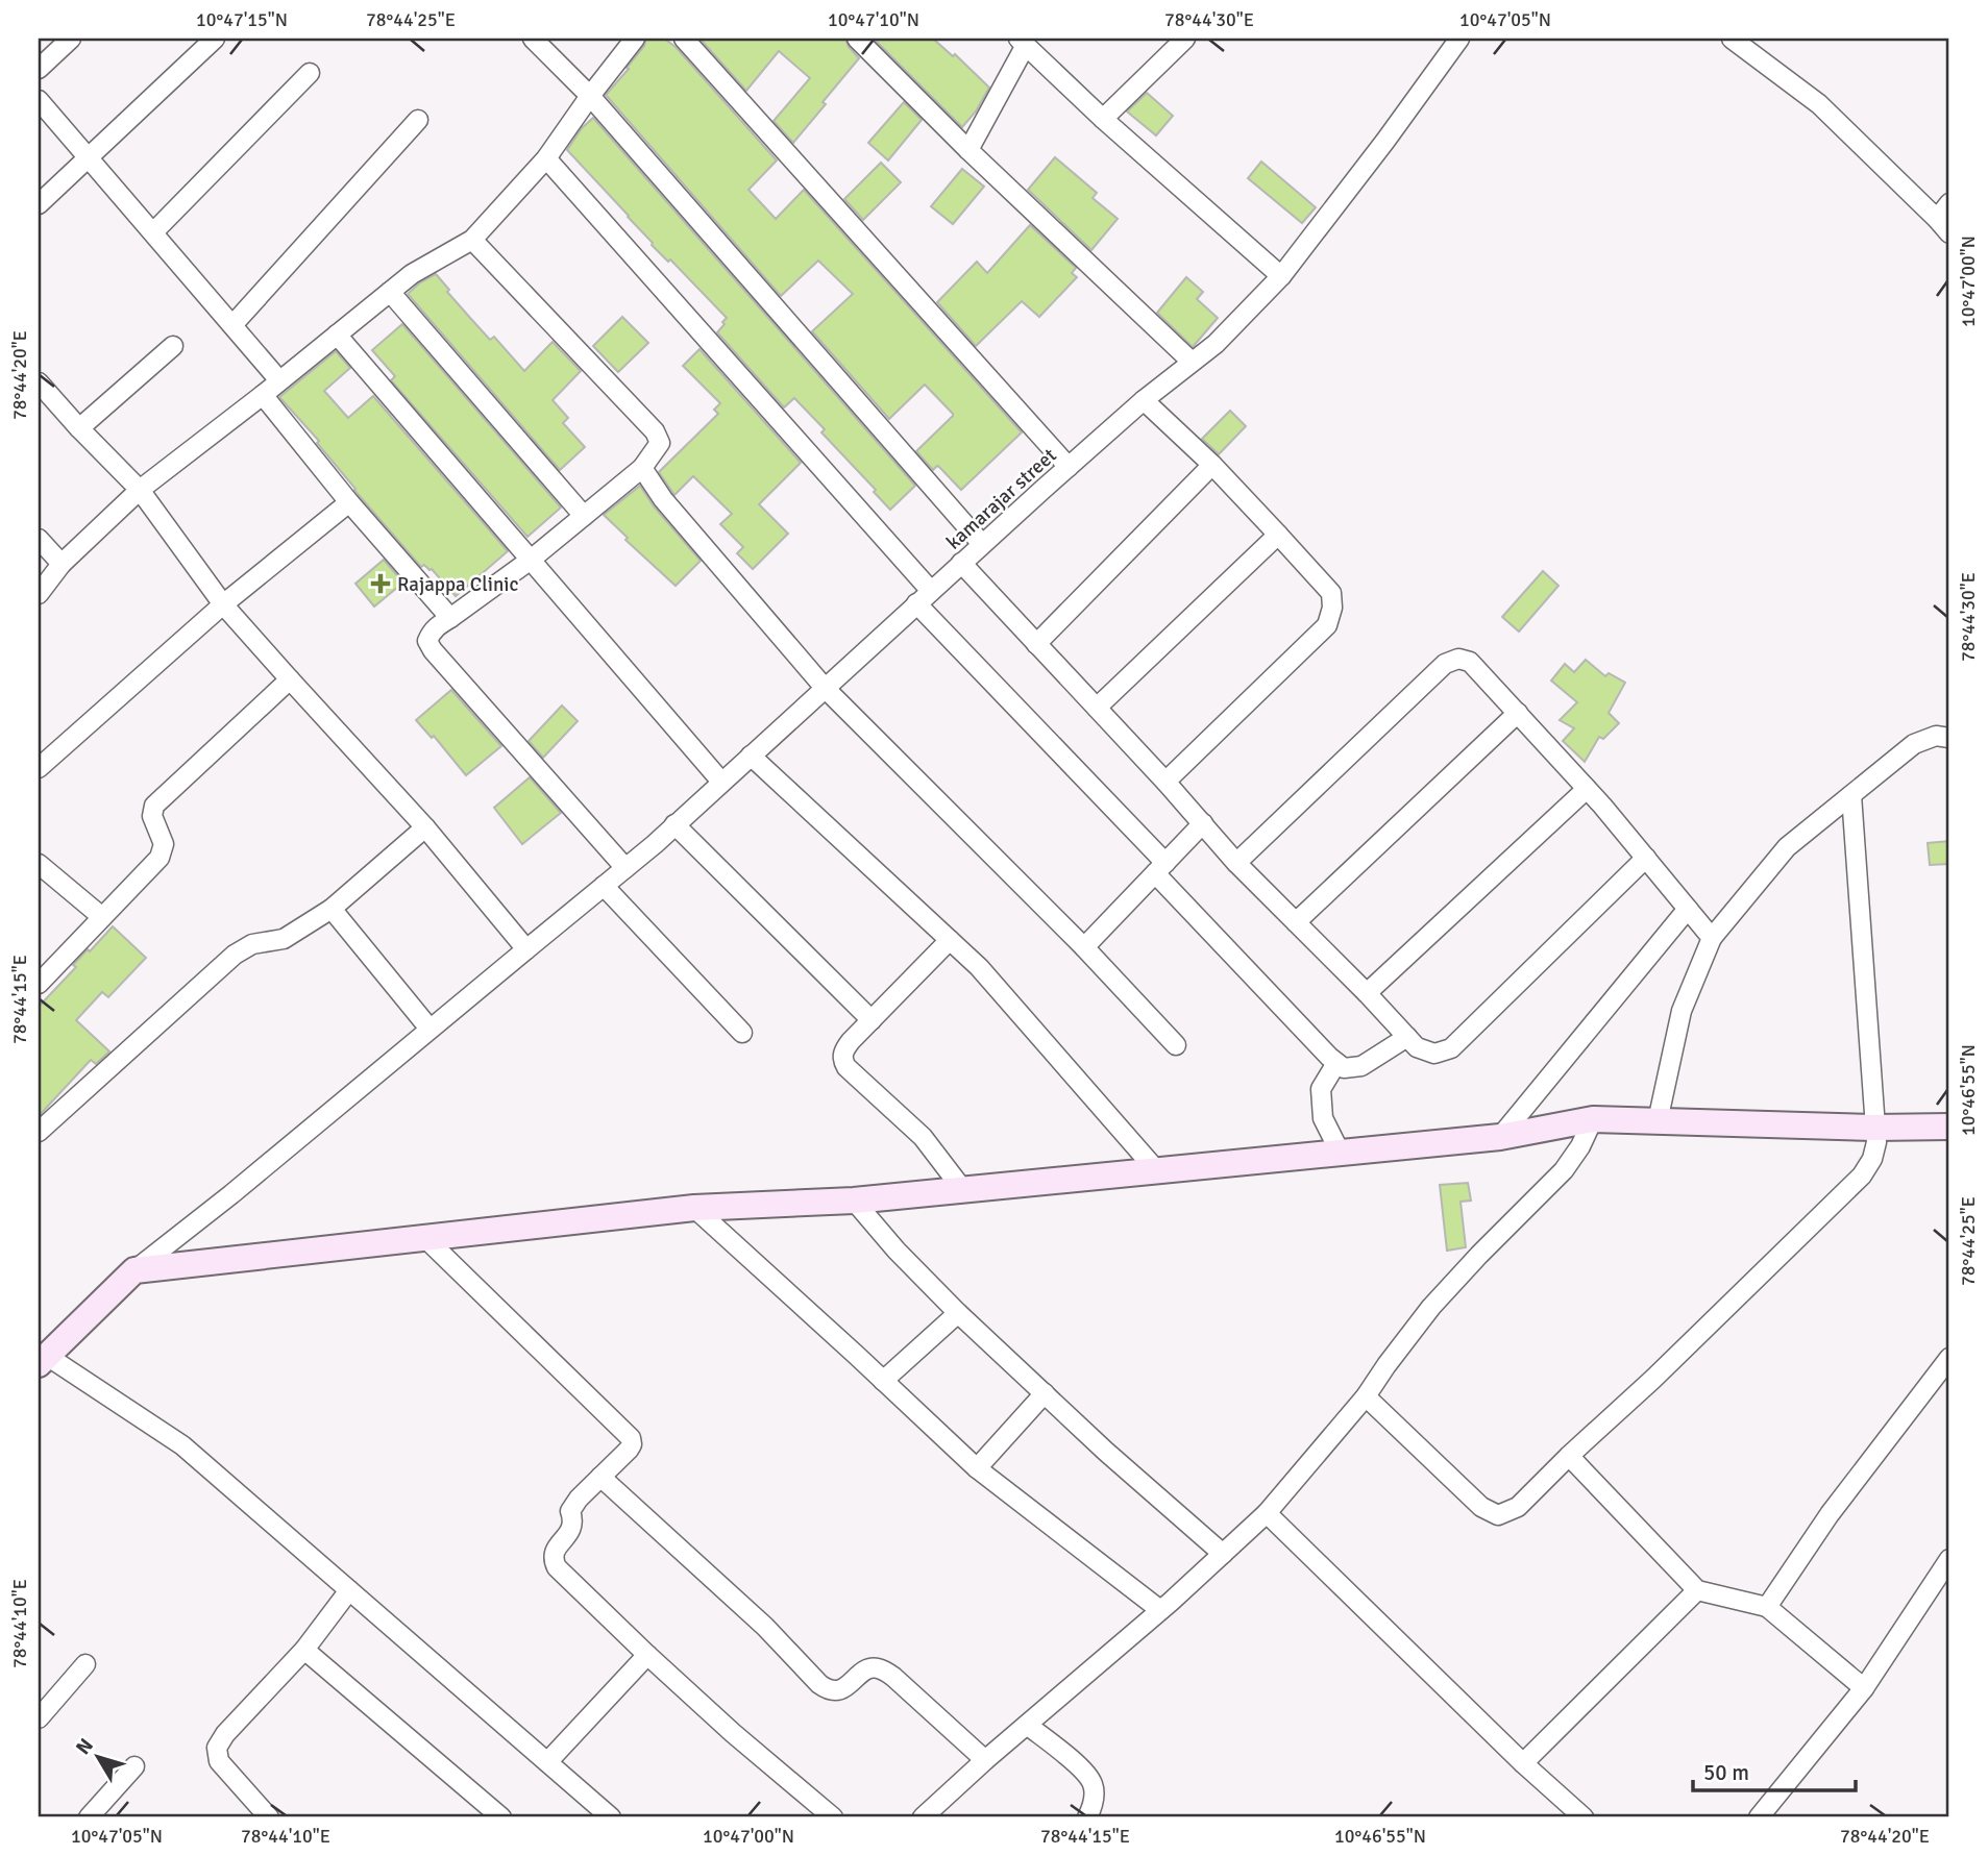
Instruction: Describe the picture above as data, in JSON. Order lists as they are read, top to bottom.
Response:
{
  "streets": {
    "street": ["kamarajar street"]
  },
  "places": {
    "health": ["Rajappa Clinic"]
  },
  "scale_bar": "50 m",
  "north": "top left",
  "coordinates": [
    "10°47'15\"N",
    "78°44'25\"E",
    "10°47'10\"N",
    "78°44'30\"E",
    "10°47'05\"N",
    "10°47'00\"N",
    "78°44'20\"E",
    "78°44'15\"E",
    "10°46'55\"N",
    "78°44'10\"E"
  ]
}
